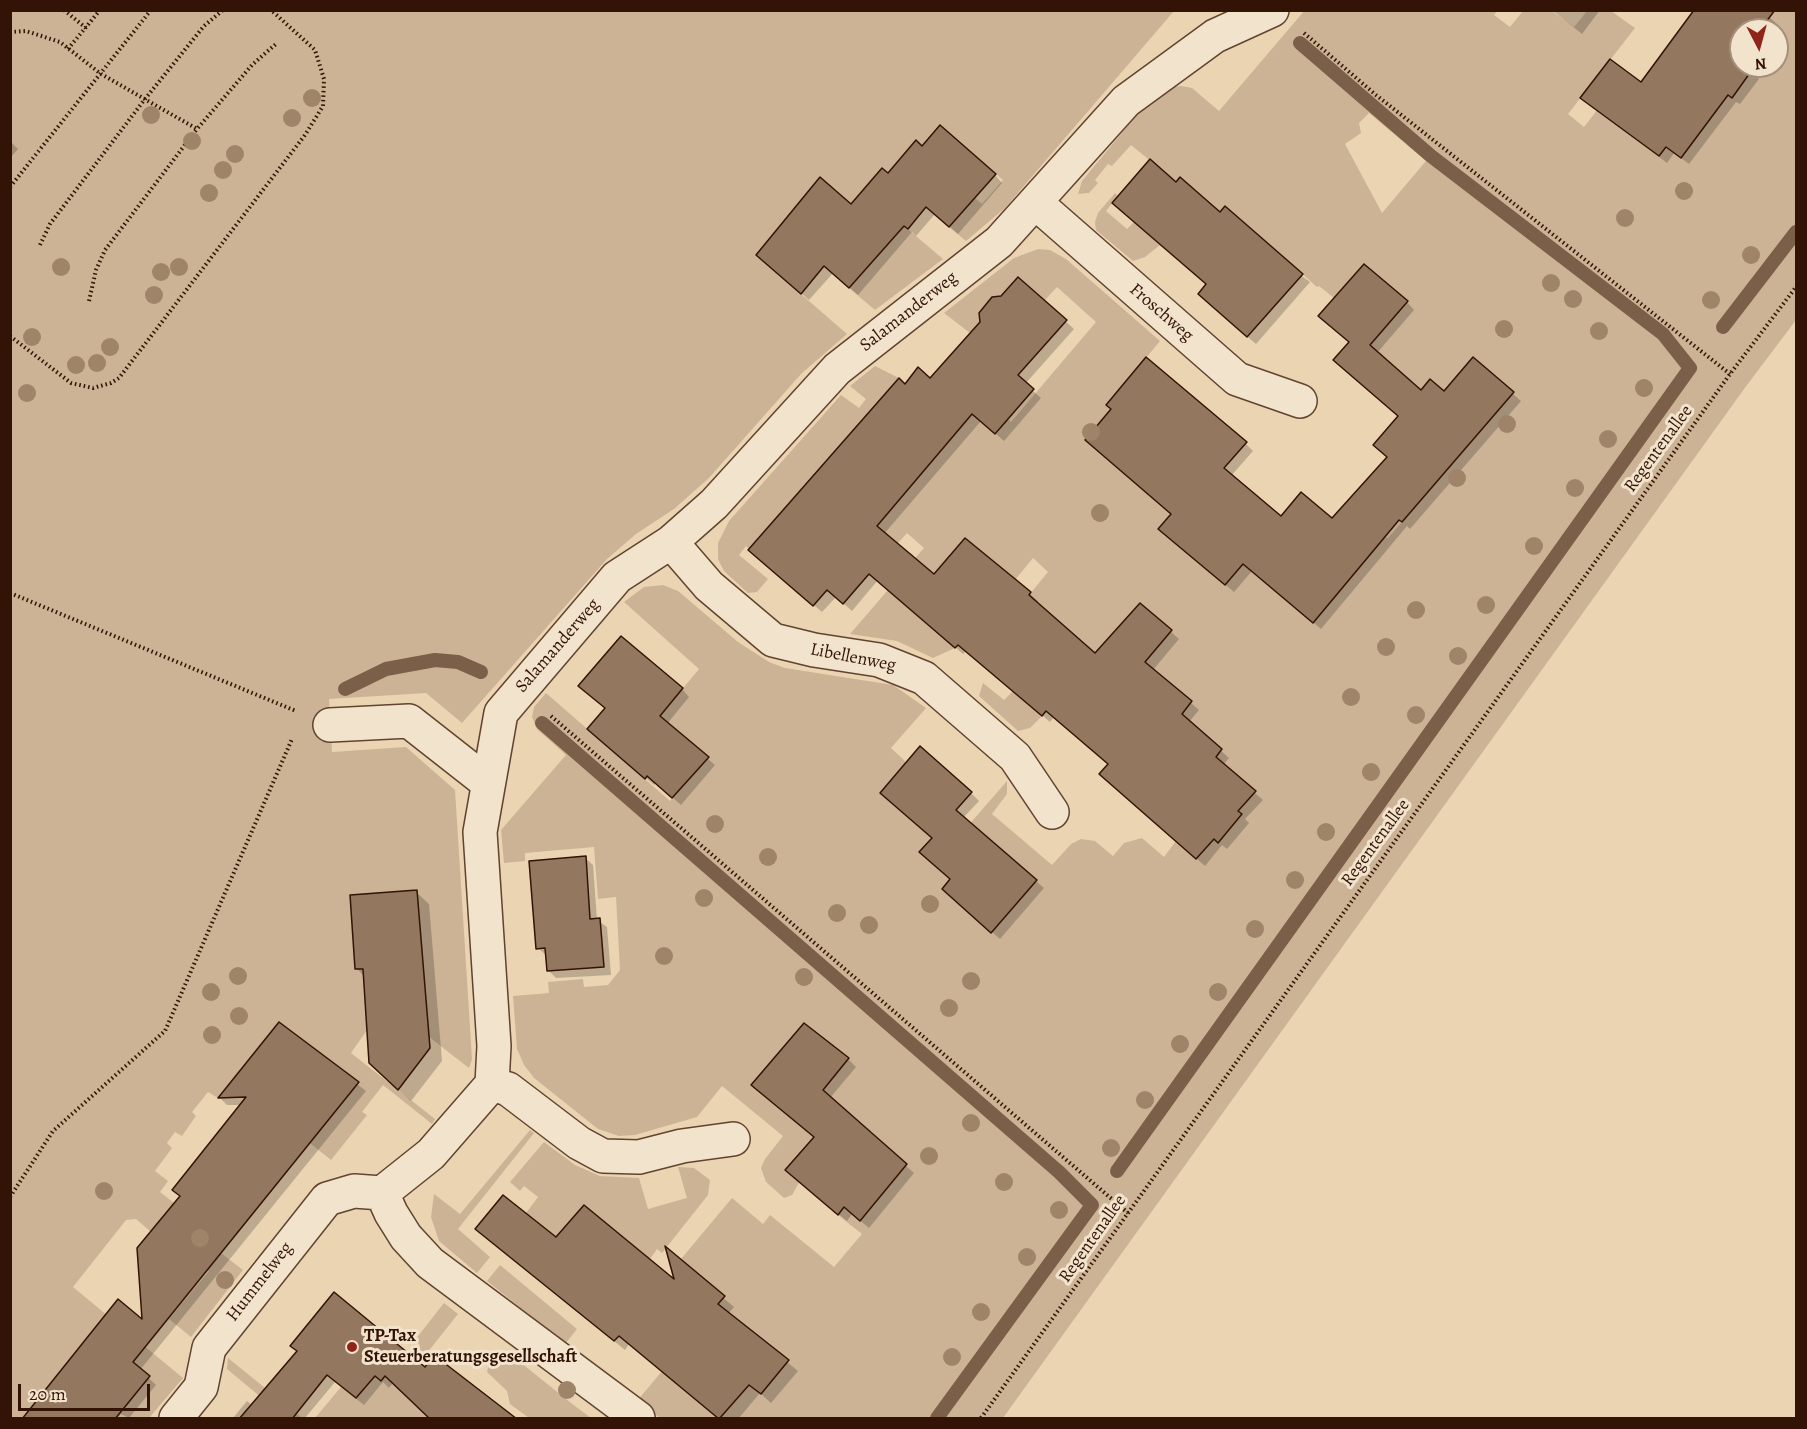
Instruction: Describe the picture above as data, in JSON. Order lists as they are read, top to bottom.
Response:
{
  "streets": {
    "street": [
      "Salamanderweg",
      "Froschweg",
      "Libellenweg",
      "Hummelweg"
    ],
    "path": ["Regentenallee"]
  },
  "crossings": [
    ["Salamanderweg", "Froschweg"],
    ["Salamanderweg", "Libellenweg"]
  ],
  "places": ["TP-Tax Steuerberatungsgesellschaft"],
  "scale_bar": "20 m",
  "north": "bottom"
}
